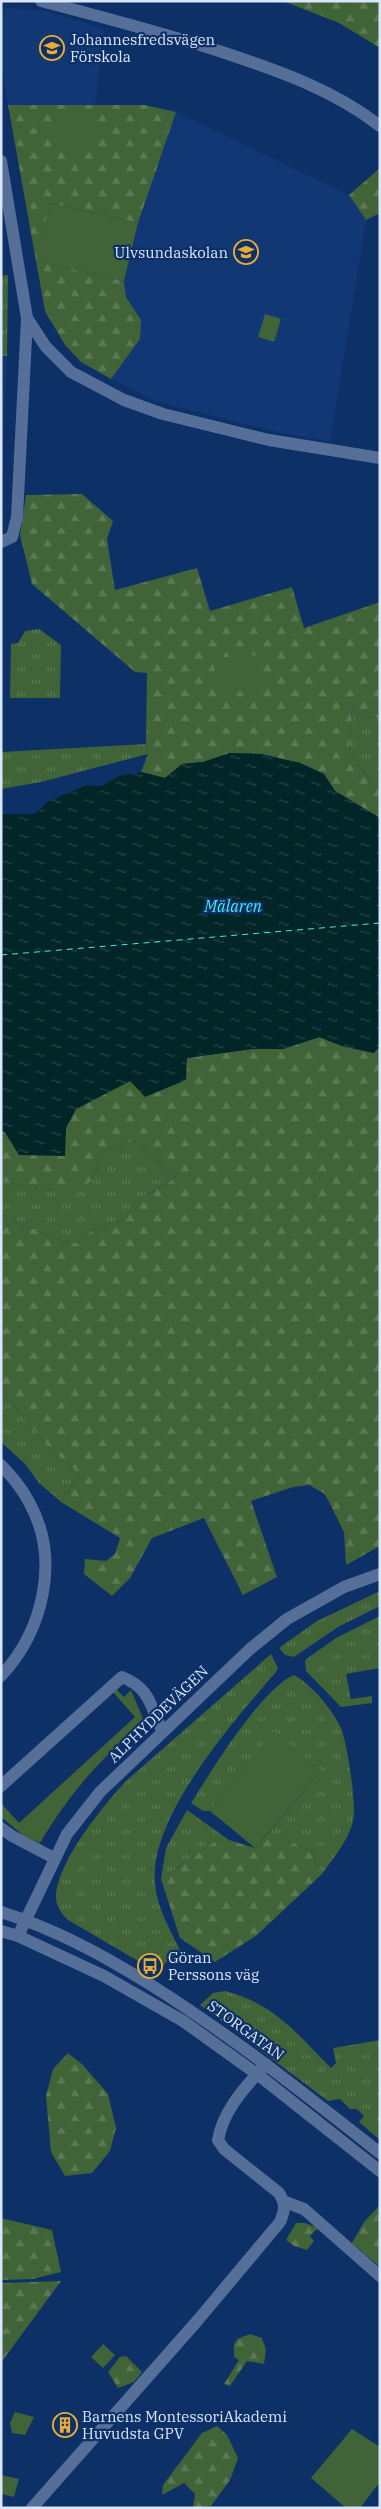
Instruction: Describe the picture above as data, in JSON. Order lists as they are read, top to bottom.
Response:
{
  "streets": {
    "street": ["ALPHYDDEVÄGEN", "STORGATAN"]
  },
  "crossings": [
    ["ALPHYDDEVÄGEN", "STORGATAN"]
  ],
  "water": ["Mälaren"],
  "places": {
    "school or university": ["Johannesfredsvägen Förskola", "Ulvsundaskolan"],
    "bus stop": ["Göran Perssons väg"],
    "building": ["Barnens MontessoriAkademi Huvudsta GPV"]
  }
}
